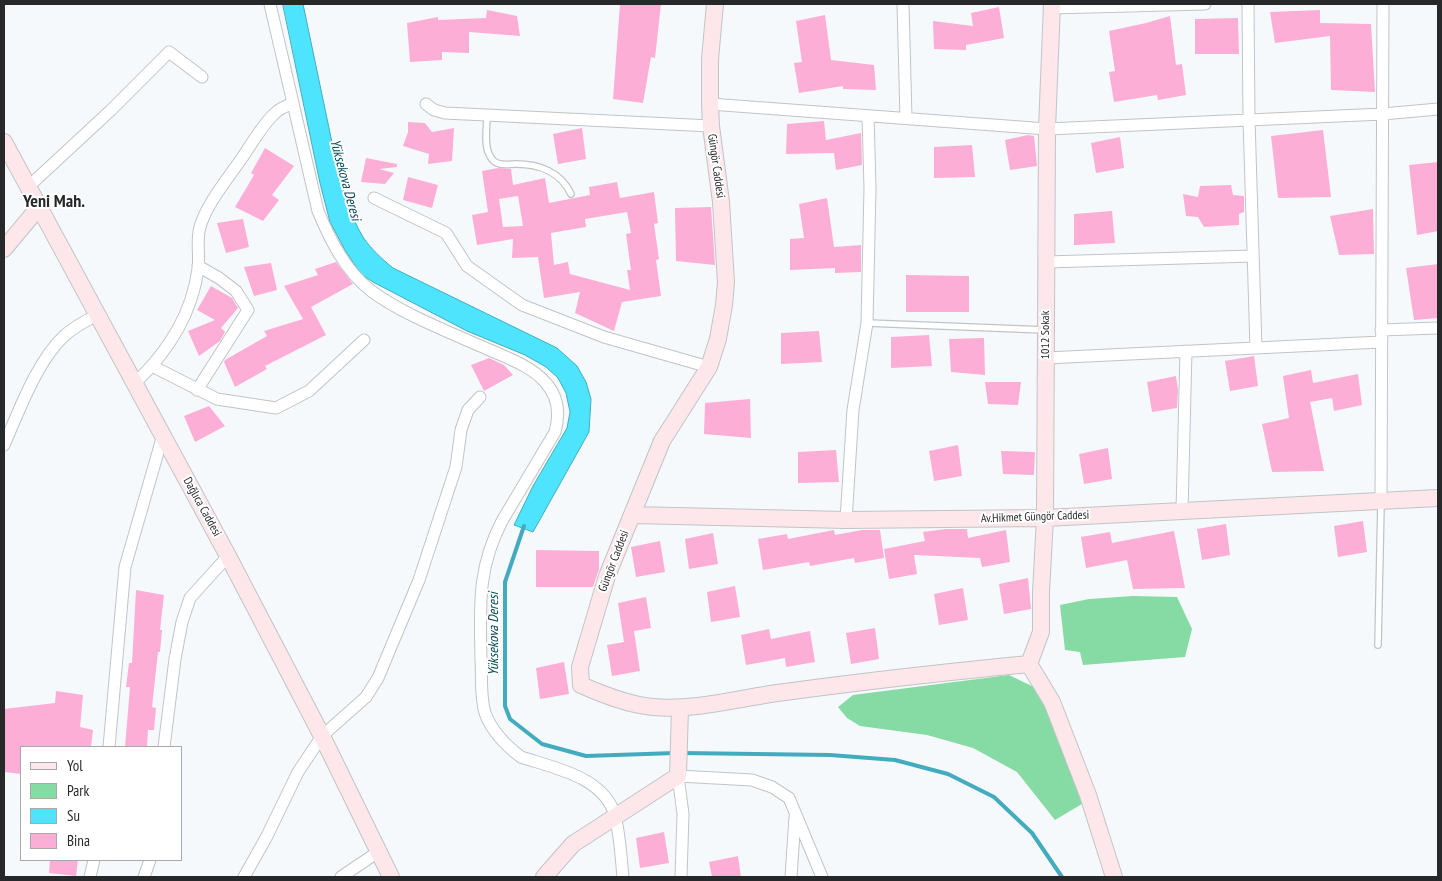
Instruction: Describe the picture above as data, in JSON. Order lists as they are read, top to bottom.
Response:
{
  "streets": {
    "street": [
      "Güngör Caddesi",
      "1012 Sokak",
      "Dağlıca Caddesi",
      "Av.Hikmet Güngör Caddesi"
    ]
  },
  "crossings": [
    ["Güngör Caddesi", "1012 Sokak"],
    ["Güngör Caddesi", "Av.Hikmet Güngör Caddesi"],
    ["1012 Sokak", "Av.Hikmet Güngör Caddesi"]
  ],
  "districts": ["Yeni Mah."],
  "water": ["Yüksekova Deresi"],
  "legend": [
    "Yol",
    "Park",
    "Su",
    "Bina"
  ]
}
